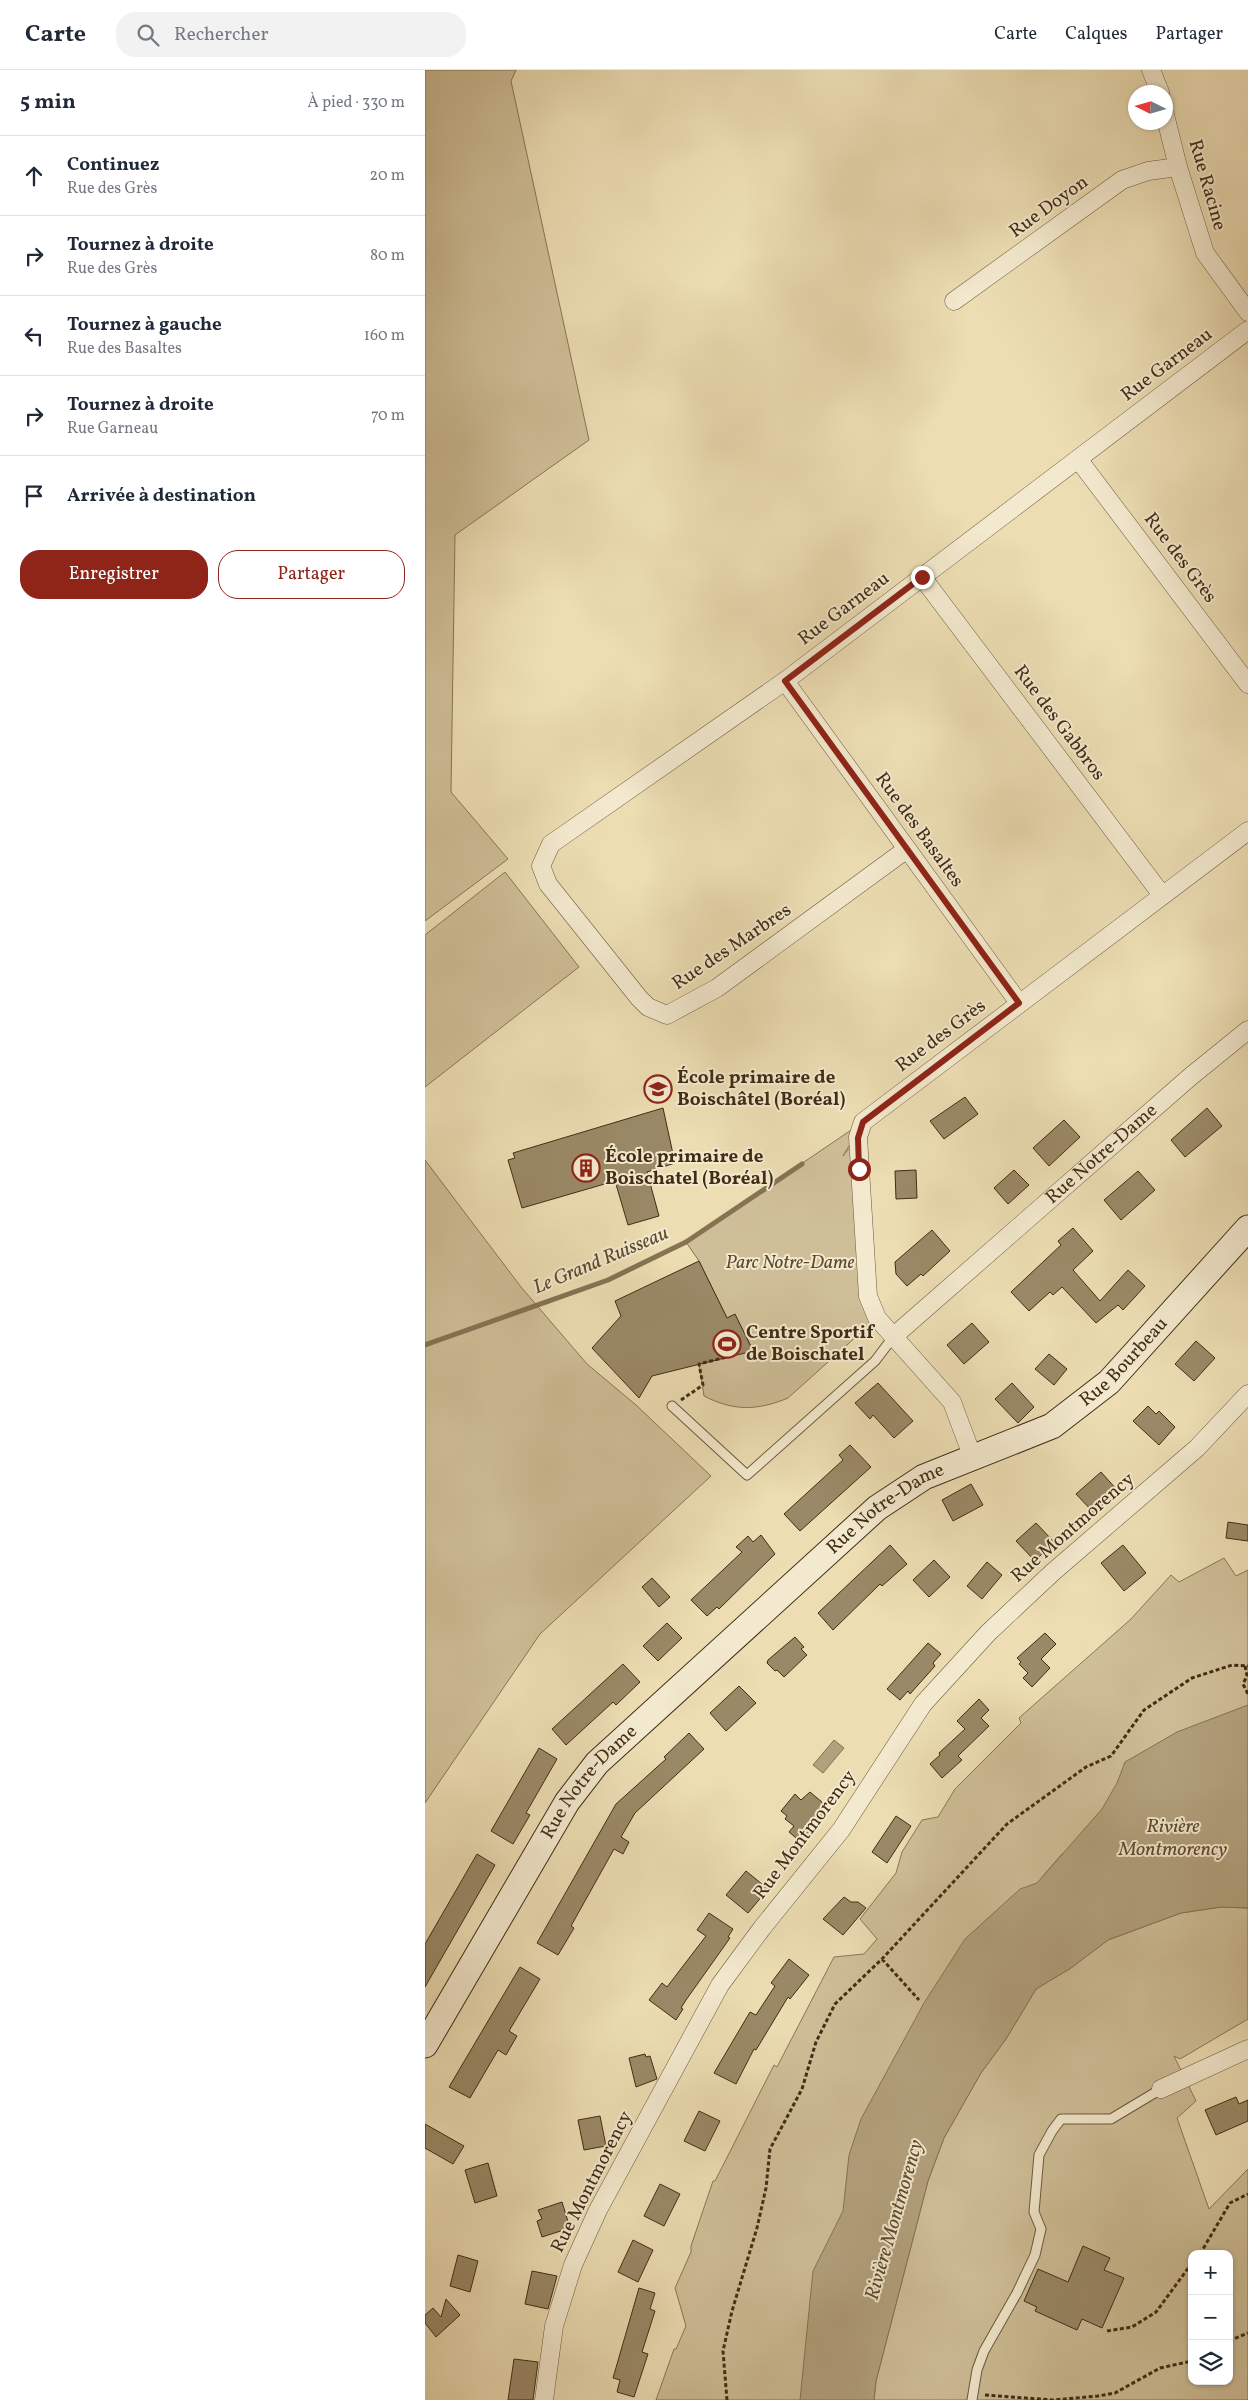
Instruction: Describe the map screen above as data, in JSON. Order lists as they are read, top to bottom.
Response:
{
  "streets": {
    "street": [
      "Rue Racine",
      "Rue Doyon",
      "Rue Garneau",
      "Rue des Grès",
      "Rue des Gabbros",
      "Rue des Basaltes",
      "Rue des Marbres",
      "Rue Notre-Dame",
      "Rue Bourbeau",
      "Rue Montmorency"
    ]
  },
  "crossings": [
    ["Rue Racine", "Rue Doyon"],
    ["Rue Garneau", "Rue des Grès"],
    ["Rue Garneau", "Rue des Gabbros"],
    ["Rue Garneau", "Rue des Basaltes"],
    ["Rue Garneau", "Rue des Marbres"],
    ["Rue des Grès", "Rue des Gabbros"],
    ["Rue des Grès", "Rue des Basaltes"],
    ["Rue des Grès", "Rue Notre-Dame"],
    ["Rue des Basaltes", "Rue des Marbres"],
    ["Rue Notre-Dame", "Rue Bourbeau"]
  ],
  "water": ["Le Grand Ruisseau", "Rivière Montmorency"],
  "parks": ["Parc Notre-Dame"],
  "places": {
    "school or university": ["École primaire de Boischâtel (Boréal)"],
    "building": ["École primaire de Boischatel (Boréal)"],
    "sports": ["Centre Sportif de Boischatel"]
  },
  "north": "left",
  "page": {
    "header": "Carte",
    "search": "Rechercher",
    "nav": ["Carte", "Calques", "Partager"],
    "heading": ["5 min", "À pied · 330 m"],
    "list": [
      ["Continuez", "Rue des Grès", "20 m"],
      ["Tournez à droite", "Rue des Grès", "80 m"],
      ["Tournez à gauche", "Rue des Basaltes", "160 m"],
      ["Tournez à droite", "Rue Garneau", "70 m"],
      "Arrivée à destination"
    ],
    "buttons": ["Enregistrer", "Partager"],
    "map_buttons": ["+", "−"]
  }
}
